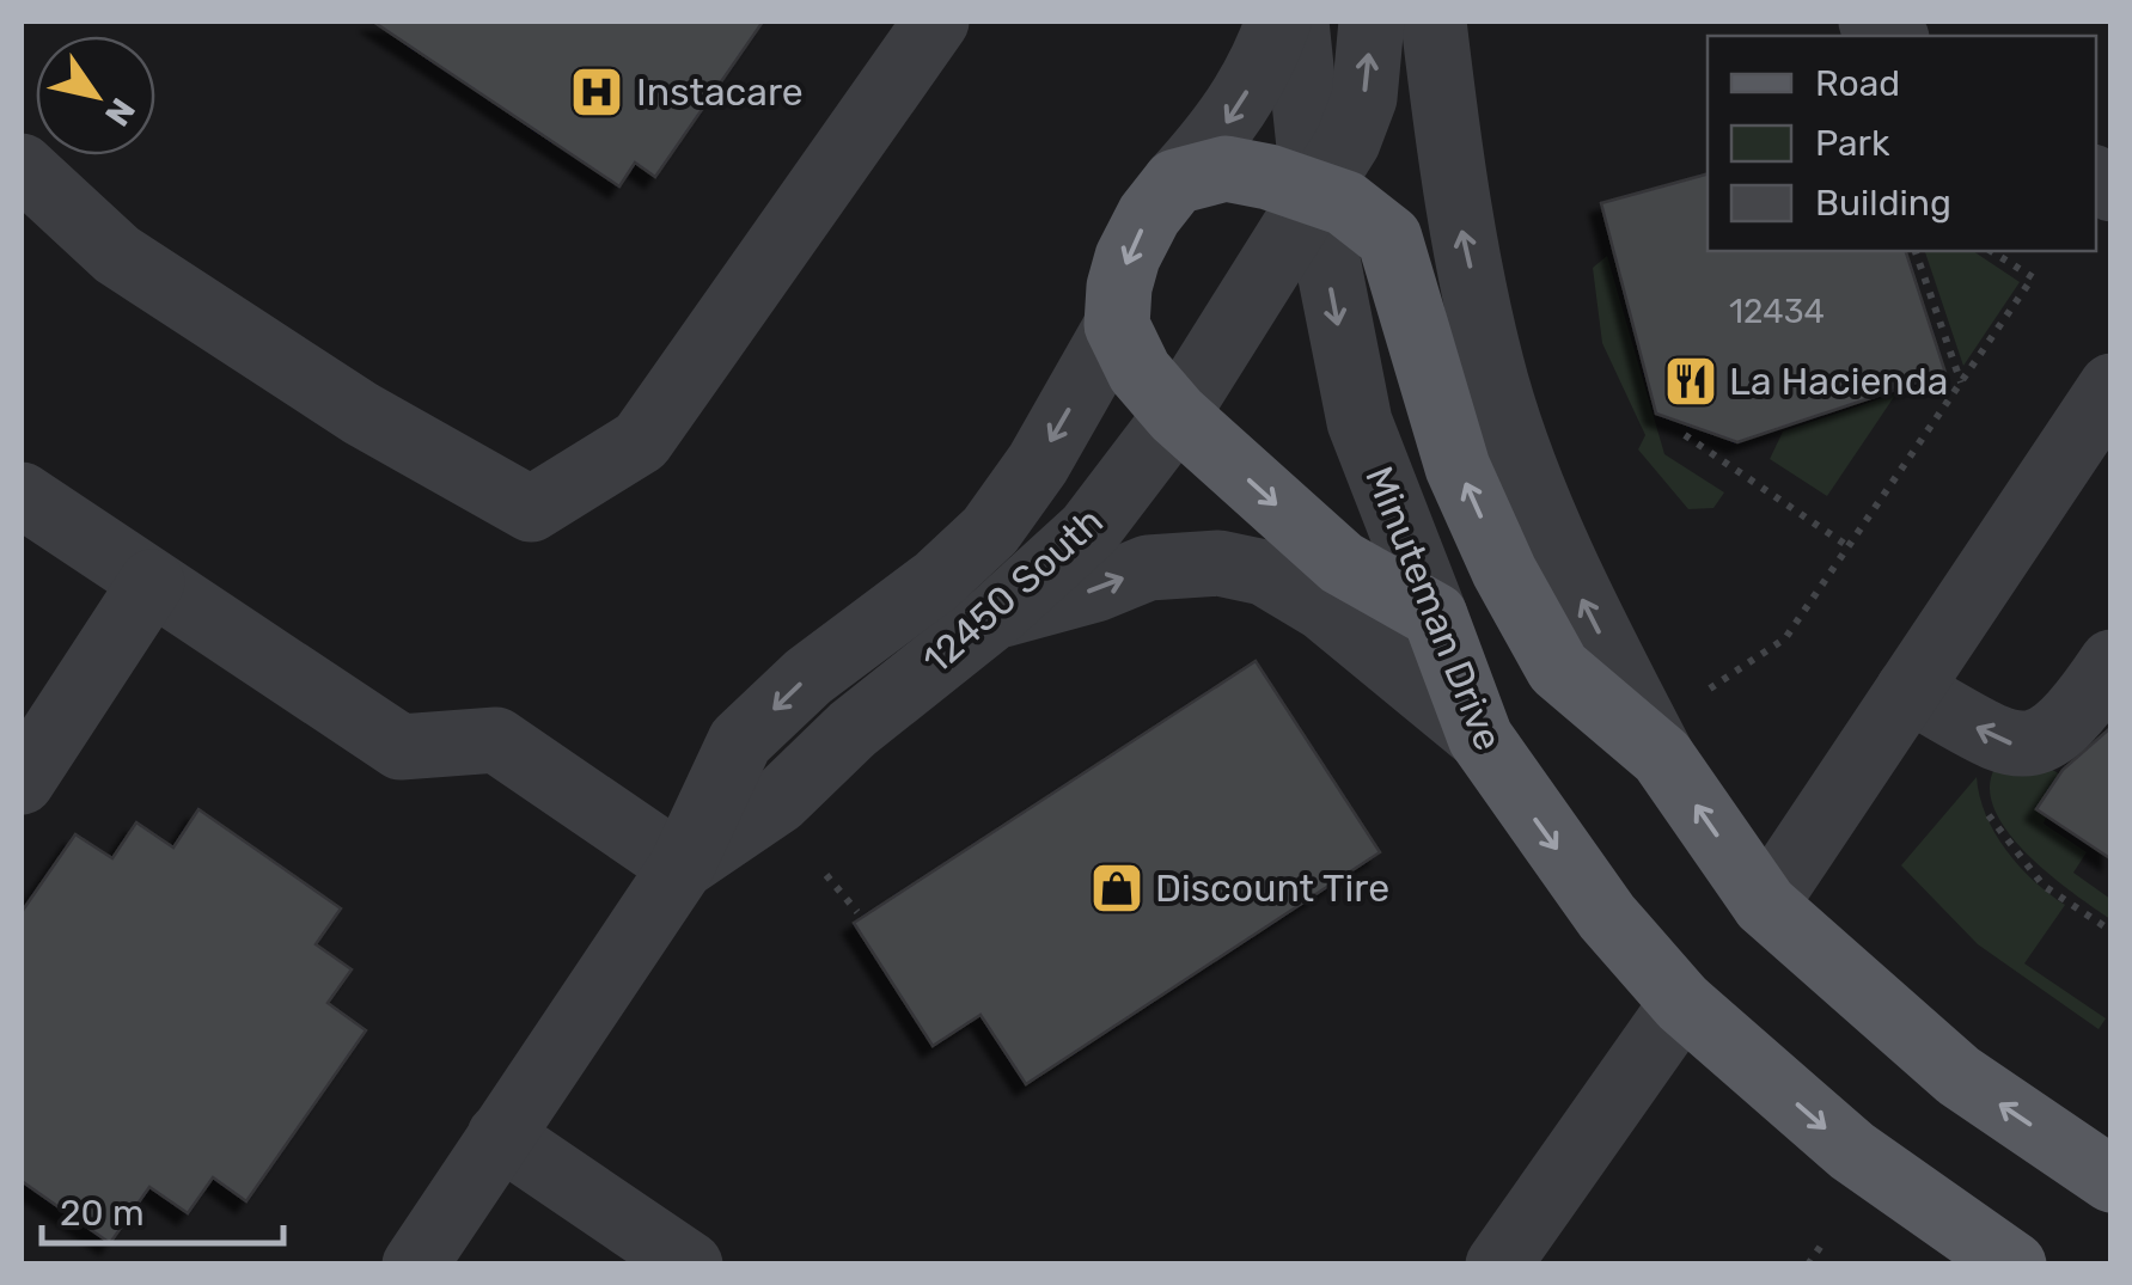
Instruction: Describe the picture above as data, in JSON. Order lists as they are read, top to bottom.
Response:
{
  "streets": {
    "main road": ["Minuteman Drive"],
    "street": ["12450 South"]
  },
  "crossings": [
    ["12450 South", "Minuteman Drive"]
  ],
  "places": {
    "hospital": ["Instacare"],
    "restaurant": ["La Hacienda"],
    "shop": ["Discount Tire"]
  },
  "house_numbers": ["12434"],
  "legend": ["Road", "Park", "Building"],
  "scale_bar": "20 m",
  "north": "bottom right"
}
